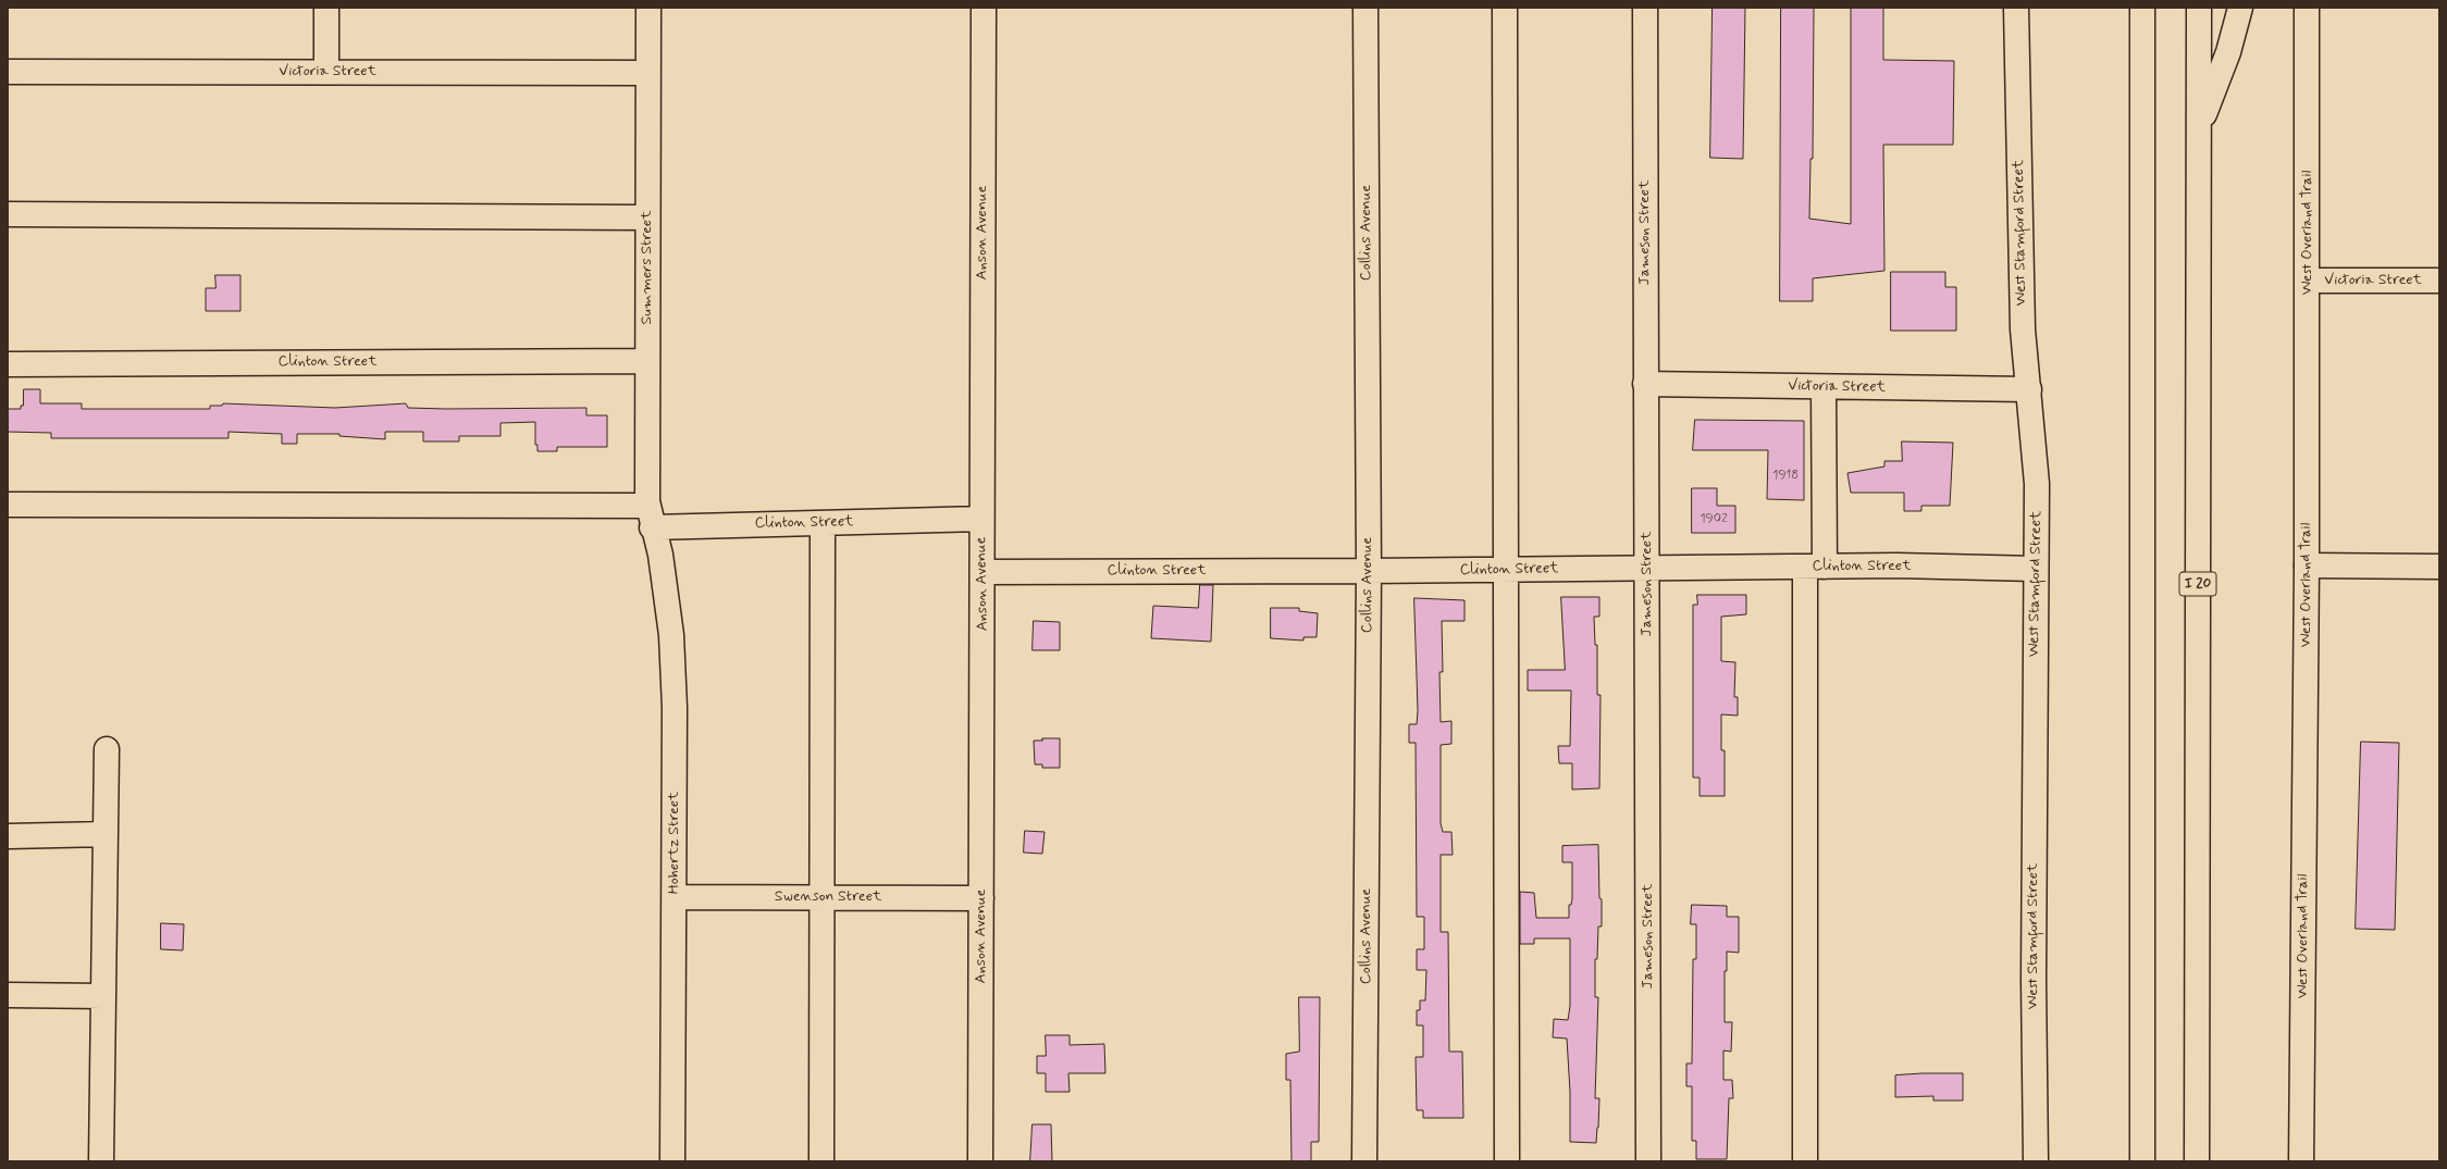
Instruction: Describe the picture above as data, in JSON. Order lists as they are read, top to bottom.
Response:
{
  "streets": {
    "main road": [
      "Victoria Street",
      "Anson Avenue",
      "Collins Avenue",
      "Jameson Street",
      "West Stamford Street",
      "West Overland Trail",
      "Summers Street",
      "Clinton Street",
      "I 20",
      "Hohertz Street",
      "Swenson Street"
    ]
  },
  "crossings": [
    ["Victoria Street", "Jameson Street"],
    ["Victoria Street", "West Stamford Street"],
    ["Victoria Street", "West Overland Trail"],
    ["Victoria Street", "Summers Street"],
    ["Anson Avenue", "Clinton Street"],
    ["Anson Avenue", "Swenson Street"],
    ["Collins Avenue", "Clinton Street"],
    ["Jameson Street", "Clinton Street"],
    ["West Stamford Street", "Clinton Street"],
    ["Summers Street", "Clinton Street"],
    ["Summers Street", "Hohertz Street"],
    ["Clinton Street", "Hohertz Street"],
    ["Hohertz Street", "Swenson Street"]
  ],
  "house_numbers": ["1918", "1902"]
}
